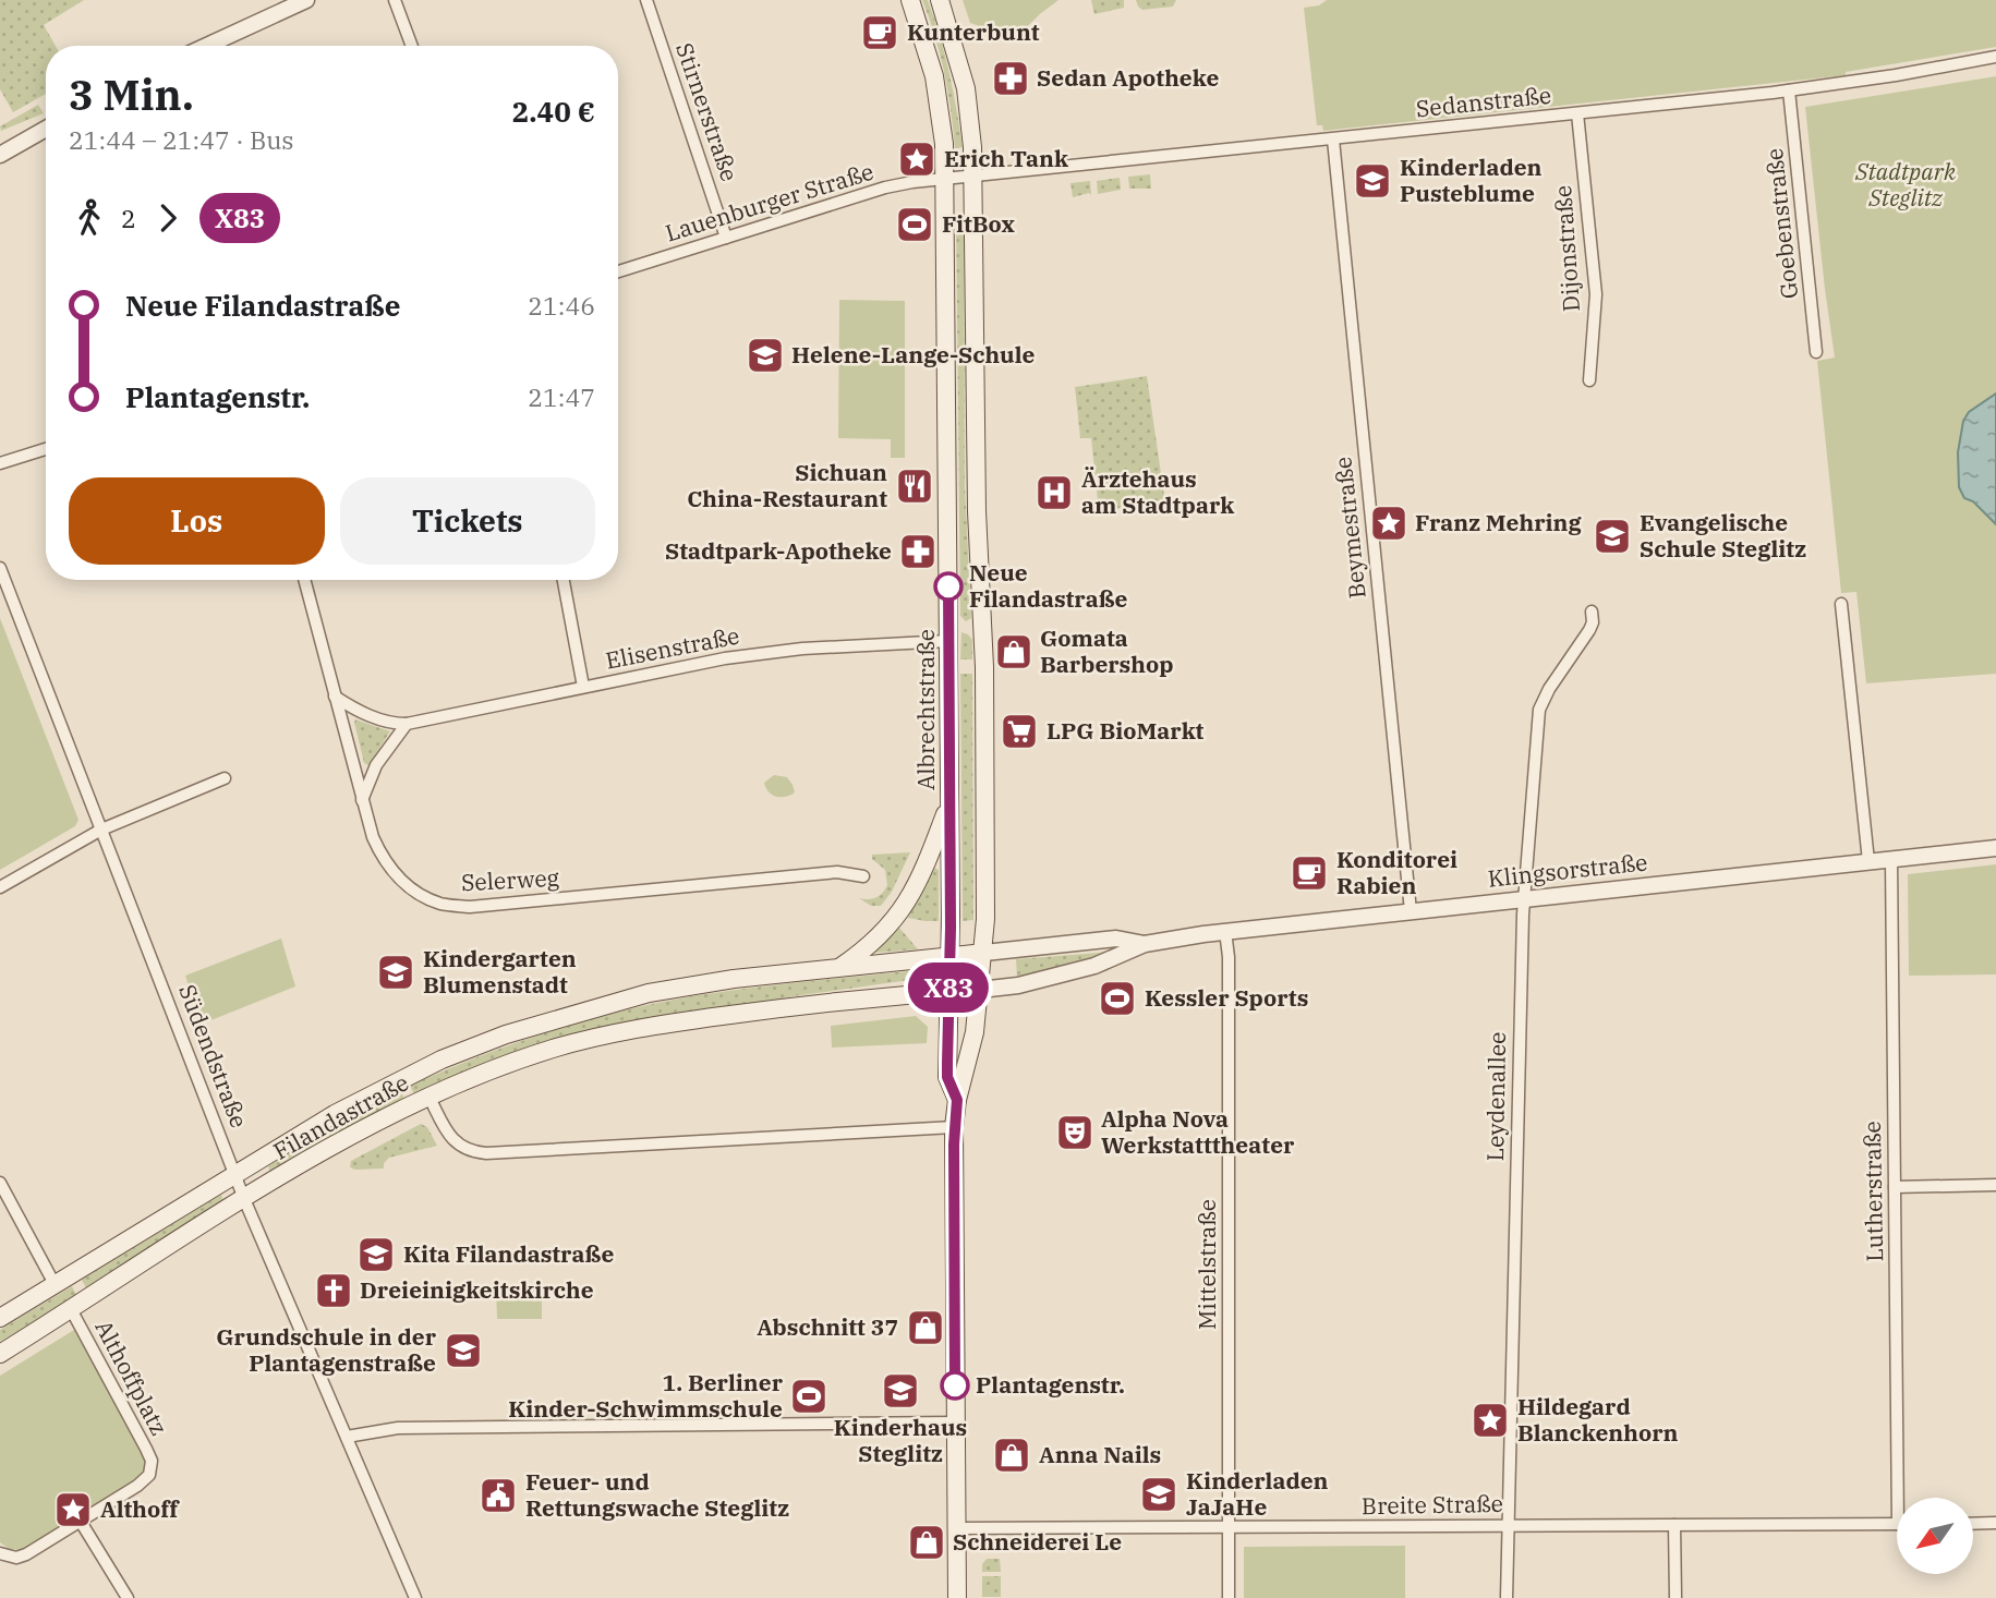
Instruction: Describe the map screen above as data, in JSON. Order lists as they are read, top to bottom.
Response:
{
  "streets": {
    "main road": ["Albrechtstraße", "Filandastraße"],
    "street": [
      "Sedanstraße",
      "Stirnerstraße",
      "Lauenburger Straße",
      "Goebenstraße",
      "Dijonstraße",
      "Beymestraße",
      "Elisenstraße",
      "Klingsorstraße",
      "Selerweg",
      "Südendstraße",
      "Leydenallee",
      "Lutherstraße",
      "Mittelstraße",
      "Althoffplatz",
      "Breite Straße"
    ]
  },
  "crossings": [
    ["Sedanstraße", "Lauenburger Straße"],
    ["Sedanstraße", "Goebenstraße"],
    ["Sedanstraße", "Dijonstraße"],
    ["Sedanstraße", "Beymestraße"],
    ["Sedanstraße", "Albrechtstraße"],
    ["Stirnerstraße", "Lauenburger Straße"],
    ["Lauenburger Straße", "Albrechtstraße"],
    ["Beymestraße", "Klingsorstraße"],
    ["Elisenstraße", "Albrechtstraße"],
    ["Elisenstraße", "Selerweg"],
    ["Albrechtstraße", "Klingsorstraße"],
    ["Albrechtstraße", "Filandastraße"],
    ["Albrechtstraße", "Breite Straße"],
    ["Klingsorstraße", "Leydenallee"],
    ["Klingsorstraße", "Lutherstraße"],
    ["Klingsorstraße", "Mittelstraße"],
    ["Südendstraße", "Filandastraße"],
    ["Leydenallee", "Breite Straße"],
    ["Filandastraße", "Althoffplatz"],
    ["Mittelstraße", "Breite Straße"]
  ],
  "parks": ["Stadtpark Steglitz"],
  "places": {
    "cafe": ["Kunterbunt", "Konditorei Rabien"],
    "pharmacy": ["Sedan Apotheke", "Stadtpark-Apotheke"],
    "place": [
      "Erich Tank",
      "Franz Mehring",
      "Hildegard Blanckenhorn",
      "Althoff"
    ],
    "school or university": [
      "Kinderladen Pusteblume",
      "Helene-Lange-Schule",
      "Evangelische Schule Steglitz",
      "Kindergarten Blumenstadt",
      "Kita Filandastraße",
      "Grundschule in der Plantagenstraße",
      "Kinderhaus Steglitz",
      "Kinderladen JaJaHe"
    ],
    "sports": ["FitBox", "Kessler Sports", "1. Berliner Kinder-Schwimmschule"],
    "restaurant": ["Sichuan China-Restaurant"],
    "hospital": ["Ärztehaus am Stadtpark"],
    "other": ["Neue Filandastraße", "Plantagenstr."],
    "shop": [
      "Gomata Barbershop",
      "Abschnitt 37",
      "Anna Nails",
      "Schneiderei Le"
    ],
    "supermarket": ["LPG BioMarkt"],
    "theatre": ["Alpha Nova Werkstatttheater"],
    "church": ["Dreieinigkeitskirche"],
    "public building": ["Feuer- und Rettungswache Steglitz"]
  },
  "lines": ["bus line X83"],
  "north": "bottom left",
  "page": {
    "on_map": "X83",
    "heading": ["3 Min.", "21:44 – 21:47 · Bus", "2.40 €"],
    "legs": ["2", "X83"],
    "list": [
      {
        "name": "Neue Filandastraße",
        "value": "21:46"
      },
      {
        "name": "Plantagenstr.",
        "value": "21:47"
      }
    ],
    "buttons": ["Los", "Tickets"]
  }
}
